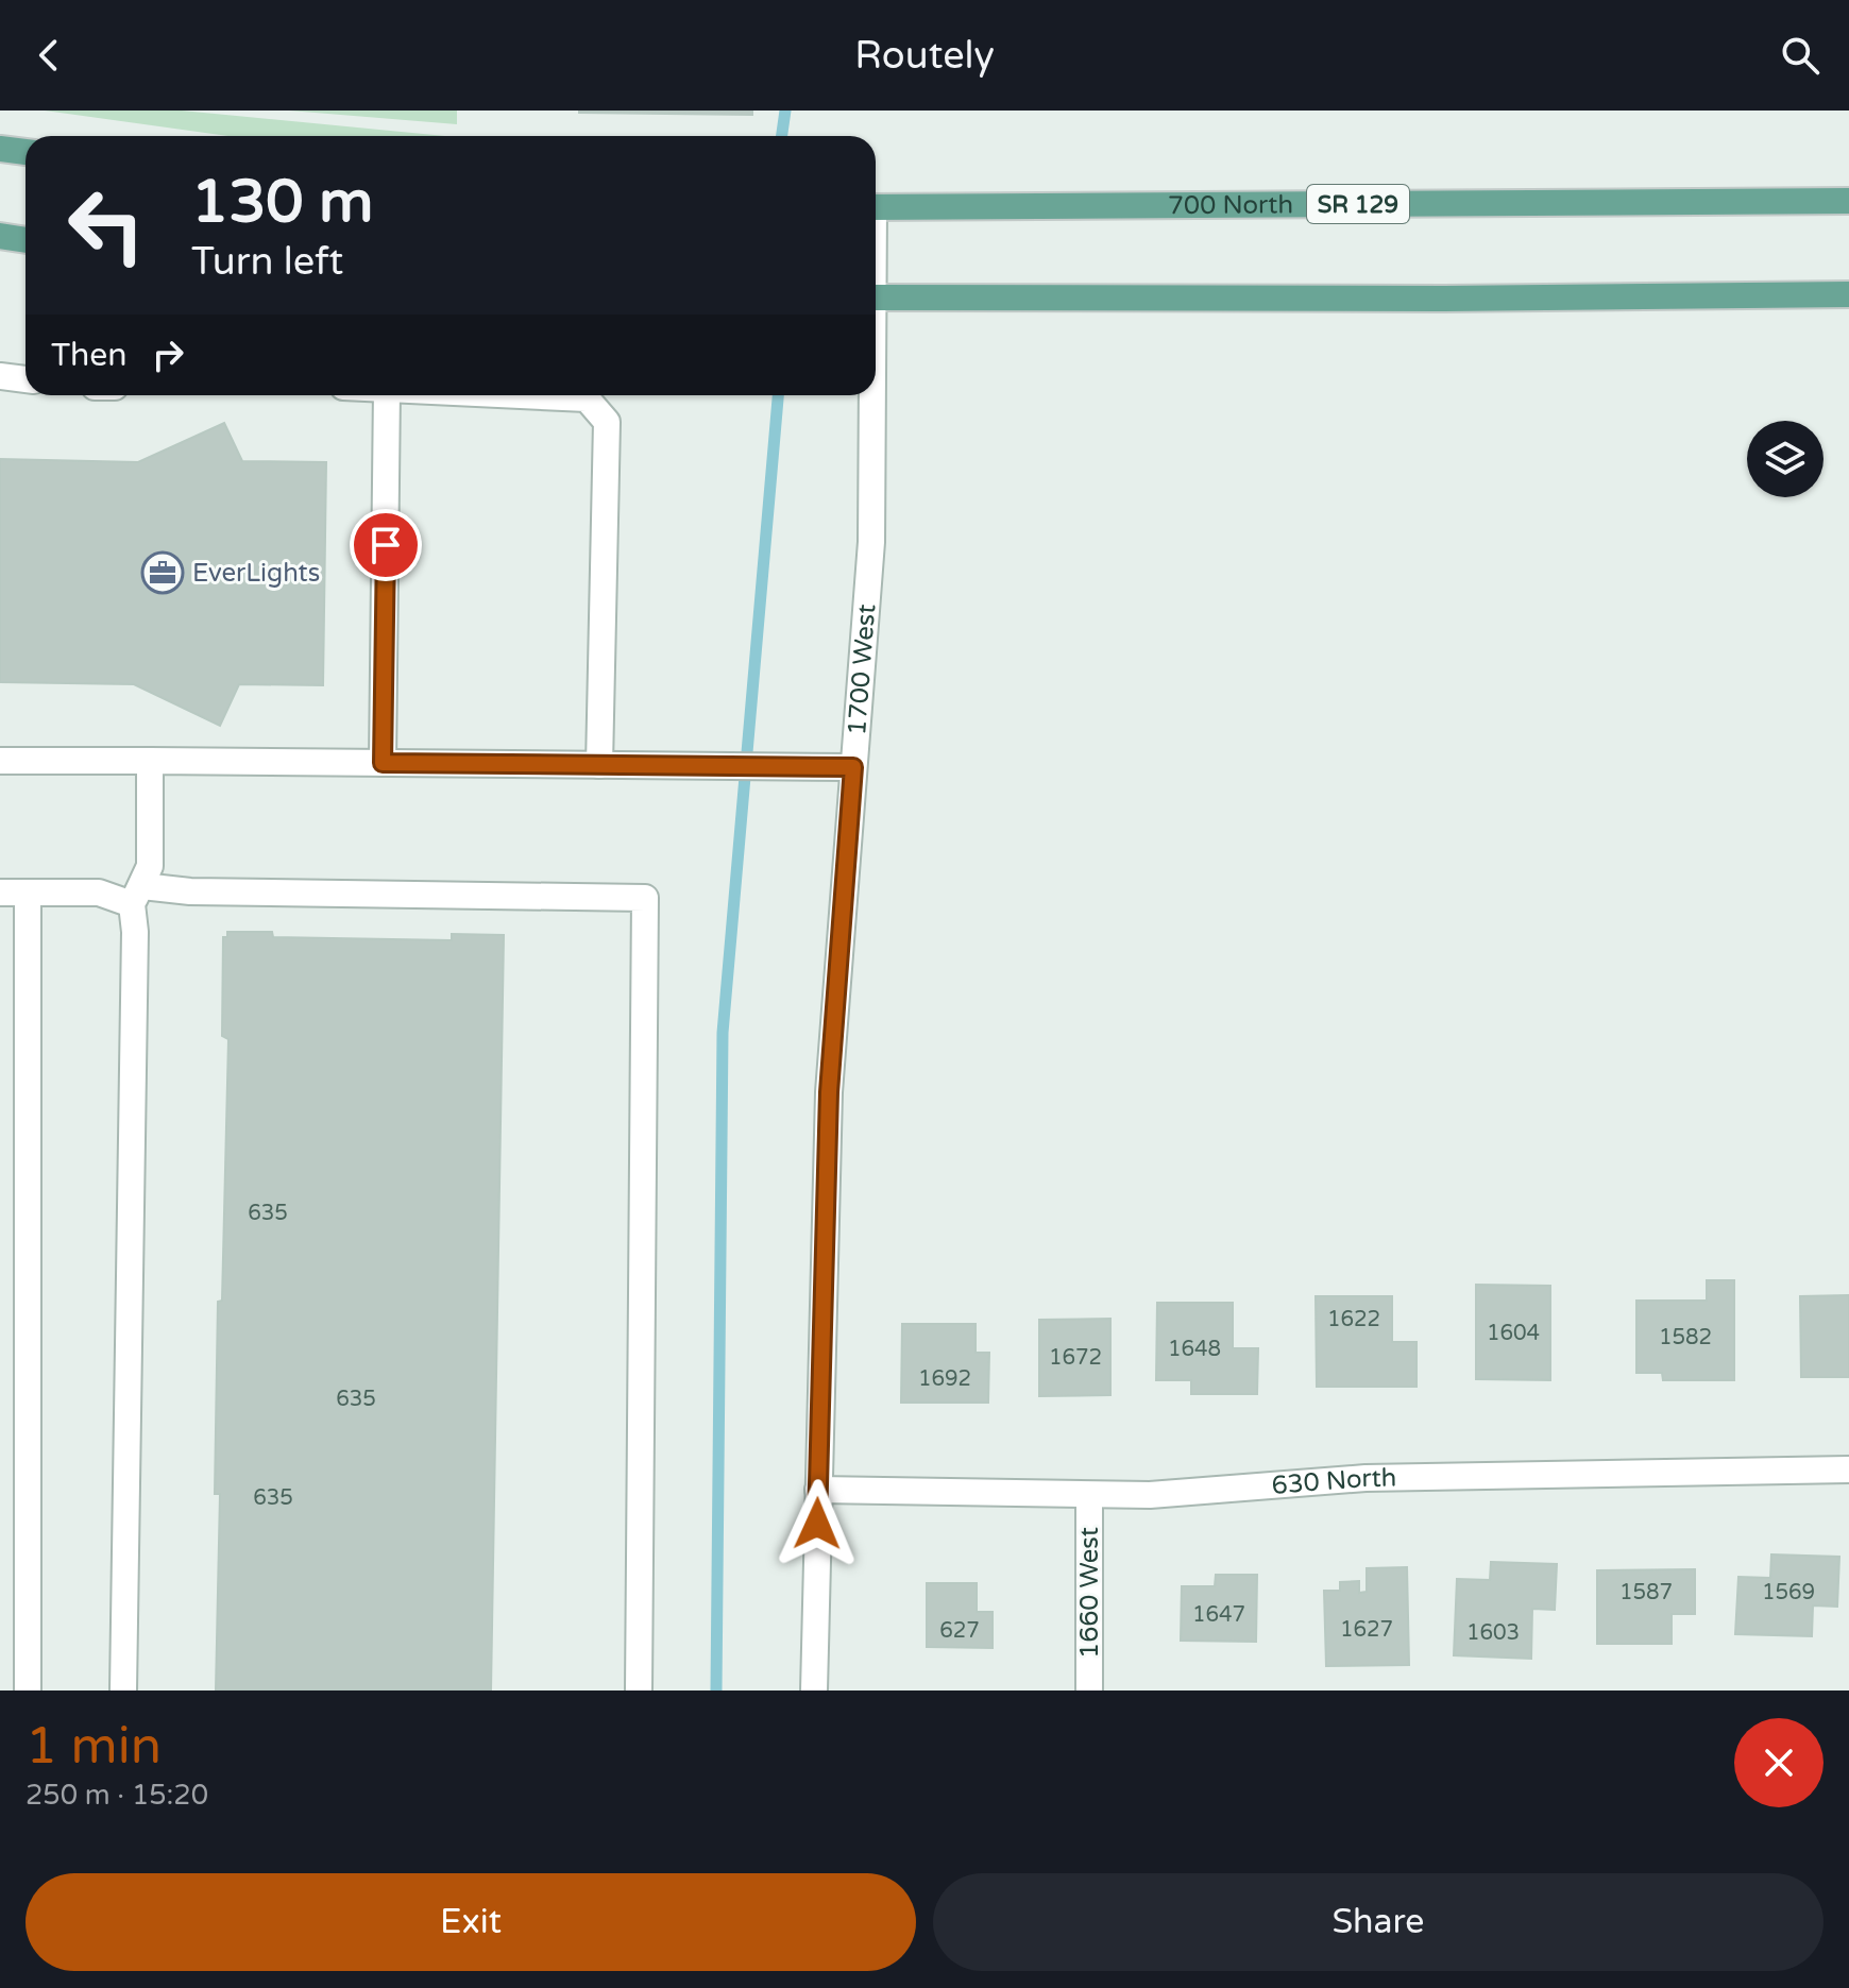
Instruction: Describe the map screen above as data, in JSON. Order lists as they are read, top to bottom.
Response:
{
  "streets": {
    "main road": ["SR 129", "700 North"],
    "street": ["1700 West", "630 North", "1660 West"]
  },
  "crossings": [
    ["1700 West", "630 North"],
    ["630 North", "1660 West"]
  ],
  "places": {
    "office": ["EverLights"]
  },
  "house_numbers": [
    "635",
    "1622",
    "1604",
    "1582",
    "1648",
    "1672",
    "1692",
    "635",
    "635",
    "1587",
    "1569",
    "1647",
    "1627",
    "627",
    "1603"
  ],
  "page": {
    "header": "Routely",
    "turn": ["130 m", "Turn left"],
    "then": "Then",
    "heading": ["1 min", "250 m · 15:20"],
    "buttons": ["Exit", "Share"]
  }
}
